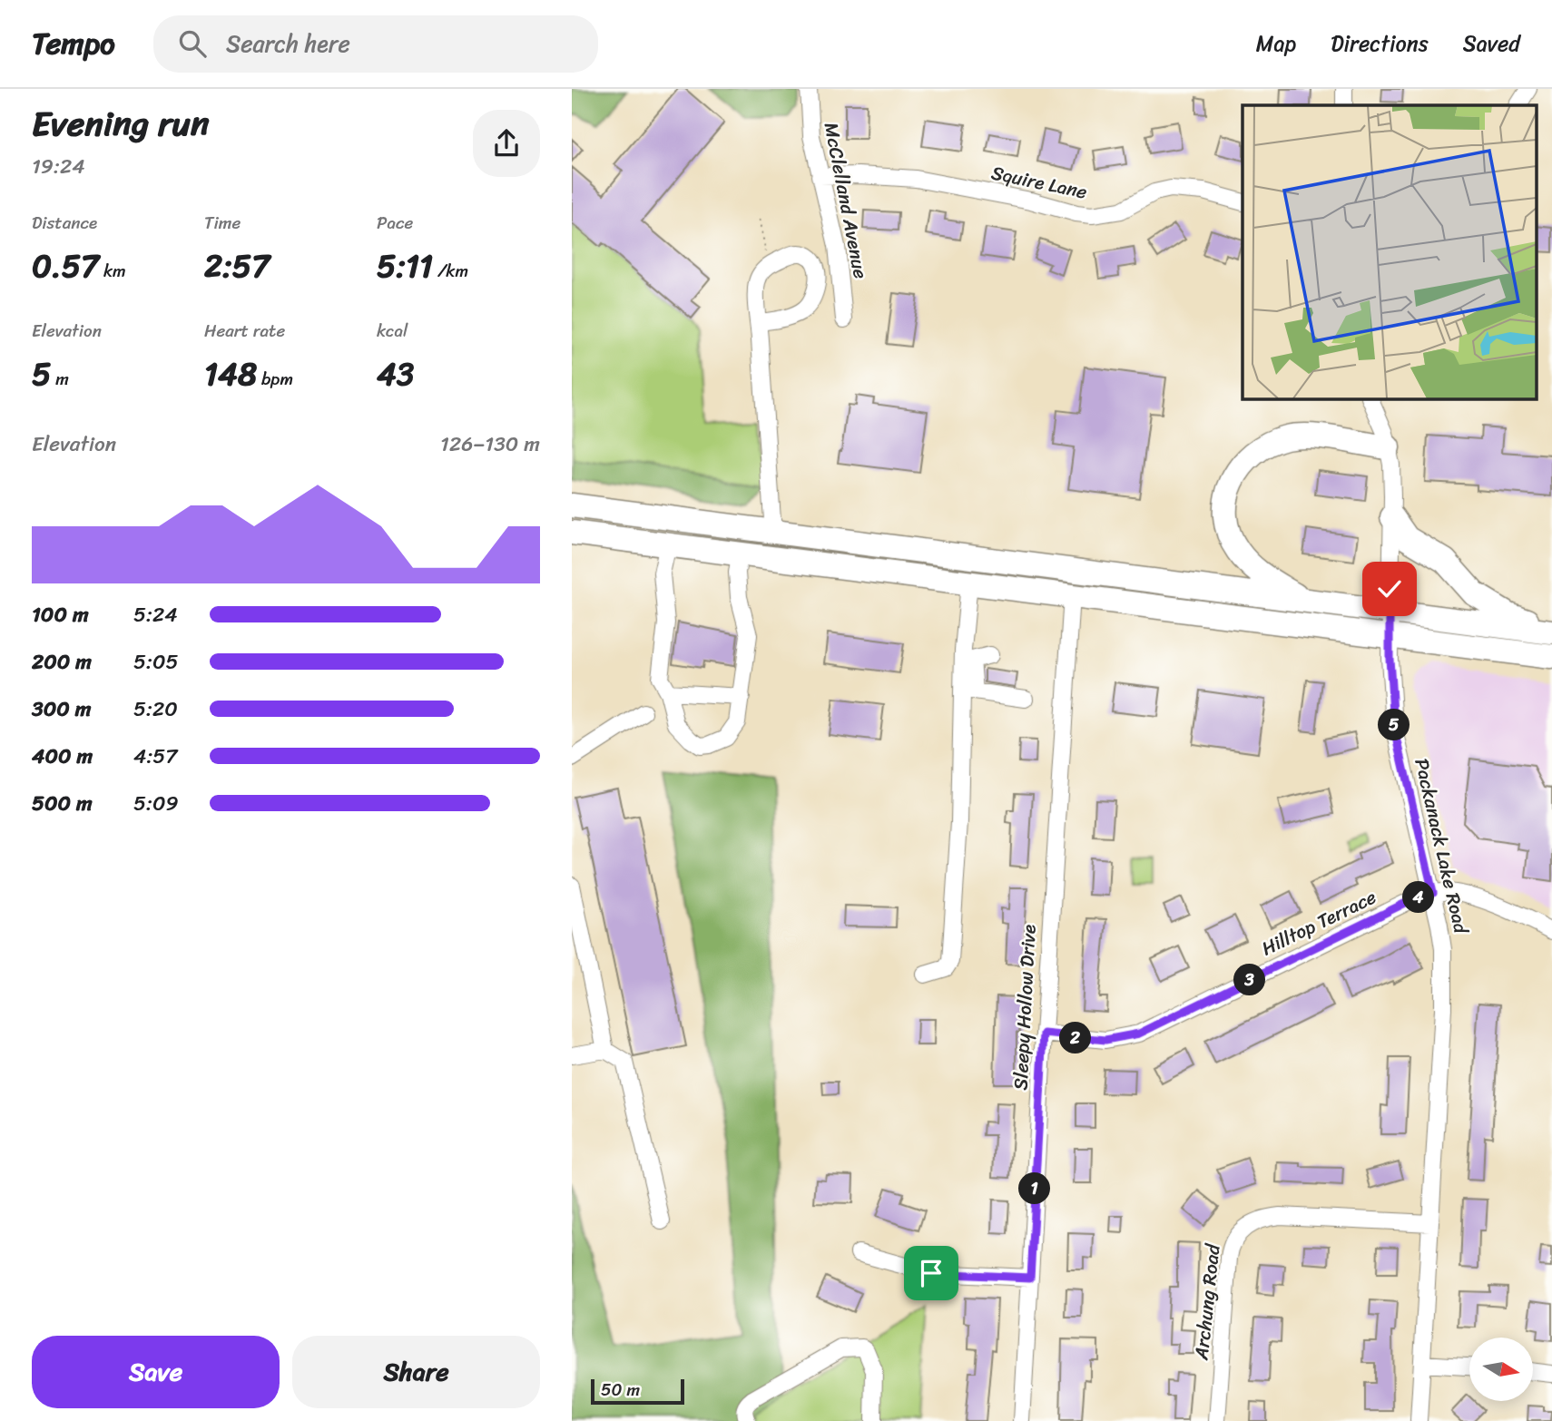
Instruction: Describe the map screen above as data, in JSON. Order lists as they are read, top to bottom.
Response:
{
  "streets": {
    "street": [
      "Squire Lane",
      "McClelland Avenue",
      "Packanack Lake Road",
      "Hilltop Terrace",
      "Sleepy Hollow Drive",
      "Archung Road"
    ]
  },
  "crossings": [
    ["Squire Lane", "McClelland Avenue"],
    ["Packanack Lake Road", "Hilltop Terrace"],
    ["Packanack Lake Road", "Archung Road"],
    ["Hilltop Terrace", "Sleepy Hollow Drive"]
  ],
  "scale_bar": "50 m",
  "north": "right",
  "page": {
    "header": "Tempo",
    "search": "Search here",
    "nav": ["Map", "Directions", "Saved"],
    "heading": ["Evening run", "19:24"],
    "stats": [
      ["Distance", "0.57 km"],
      ["Time", "2:57"],
      ["Pace", "5:11 /km"],
      ["Elevation", "5 m"],
      ["Heart rate", "148 bpm"],
      ["kcal", "43"]
    ],
    "chart": ["Elevation", "126–130 m"],
    "list": [
      {
        "name": "100 m",
        "note": "5:24"
      },
      {
        "name": "200 m",
        "note": "5:05"
      },
      {
        "name": "300 m",
        "note": "5:20"
      },
      {
        "name": "400 m",
        "note": "4:57"
      },
      {
        "name": "500 m",
        "note": "5:09"
      }
    ],
    "pins": [
      "5",
      "4",
      "3",
      "2",
      "1"
    ],
    "buttons": ["Save", "Share"],
    "scale": "50 m"
  }
}
